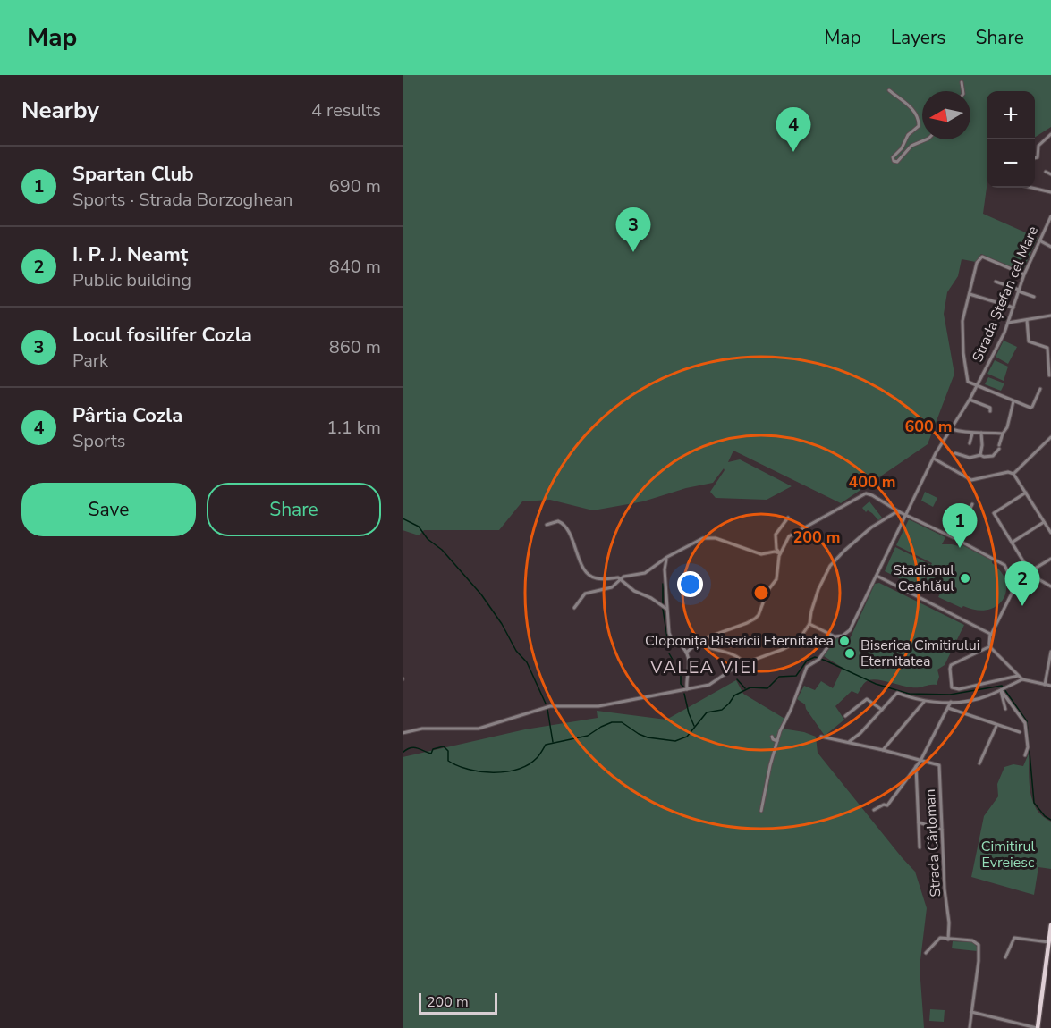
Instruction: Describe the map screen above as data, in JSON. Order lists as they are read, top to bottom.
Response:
{
  "streets": {
    "street": ["Strada Ștefan cel Mare", "Strada Cârloman"]
  },
  "districts": ["VALEA VIEI"],
  "parks": ["Cimitirul Evreiesc"],
  "places": ["Stadionul Ceahlăul", "Cloponița Bisericii Eternitatea", "Biserica Cimitirului Eternitatea"],
  "scale_bar": "200 m",
  "north": "left",
  "page": {
    "header": "Map",
    "nav": ["Map", "Layers", "Share"],
    "heading": ["Nearby", "4 results"],
    "map_buttons": ["+", "−"],
    "pins": [
      "4",
      "3",
      "1",
      "2"
    ],
    "list": [
      {
        "mark": "1",
        "name": "Spartan Club",
        "note": "Sports · Strada Borzoghean",
        "value": "690 m"
      },
      {
        "mark": "2",
        "name": "I. P. J. Neamț",
        "note": "Public building",
        "value": "840 m"
      },
      {
        "mark": "3",
        "name": "Locul fosilifer Cozla",
        "note": "Park",
        "value": "860 m"
      },
      {
        "mark": "4",
        "name": "Pârtia Cozla",
        "note": "Sports",
        "value": "1.1 km"
      }
    ],
    "buttons": ["Save", "Share"],
    "scale": "200 m"
  },
  "rings": ["600 m", "400 m", "200 m"]
}
